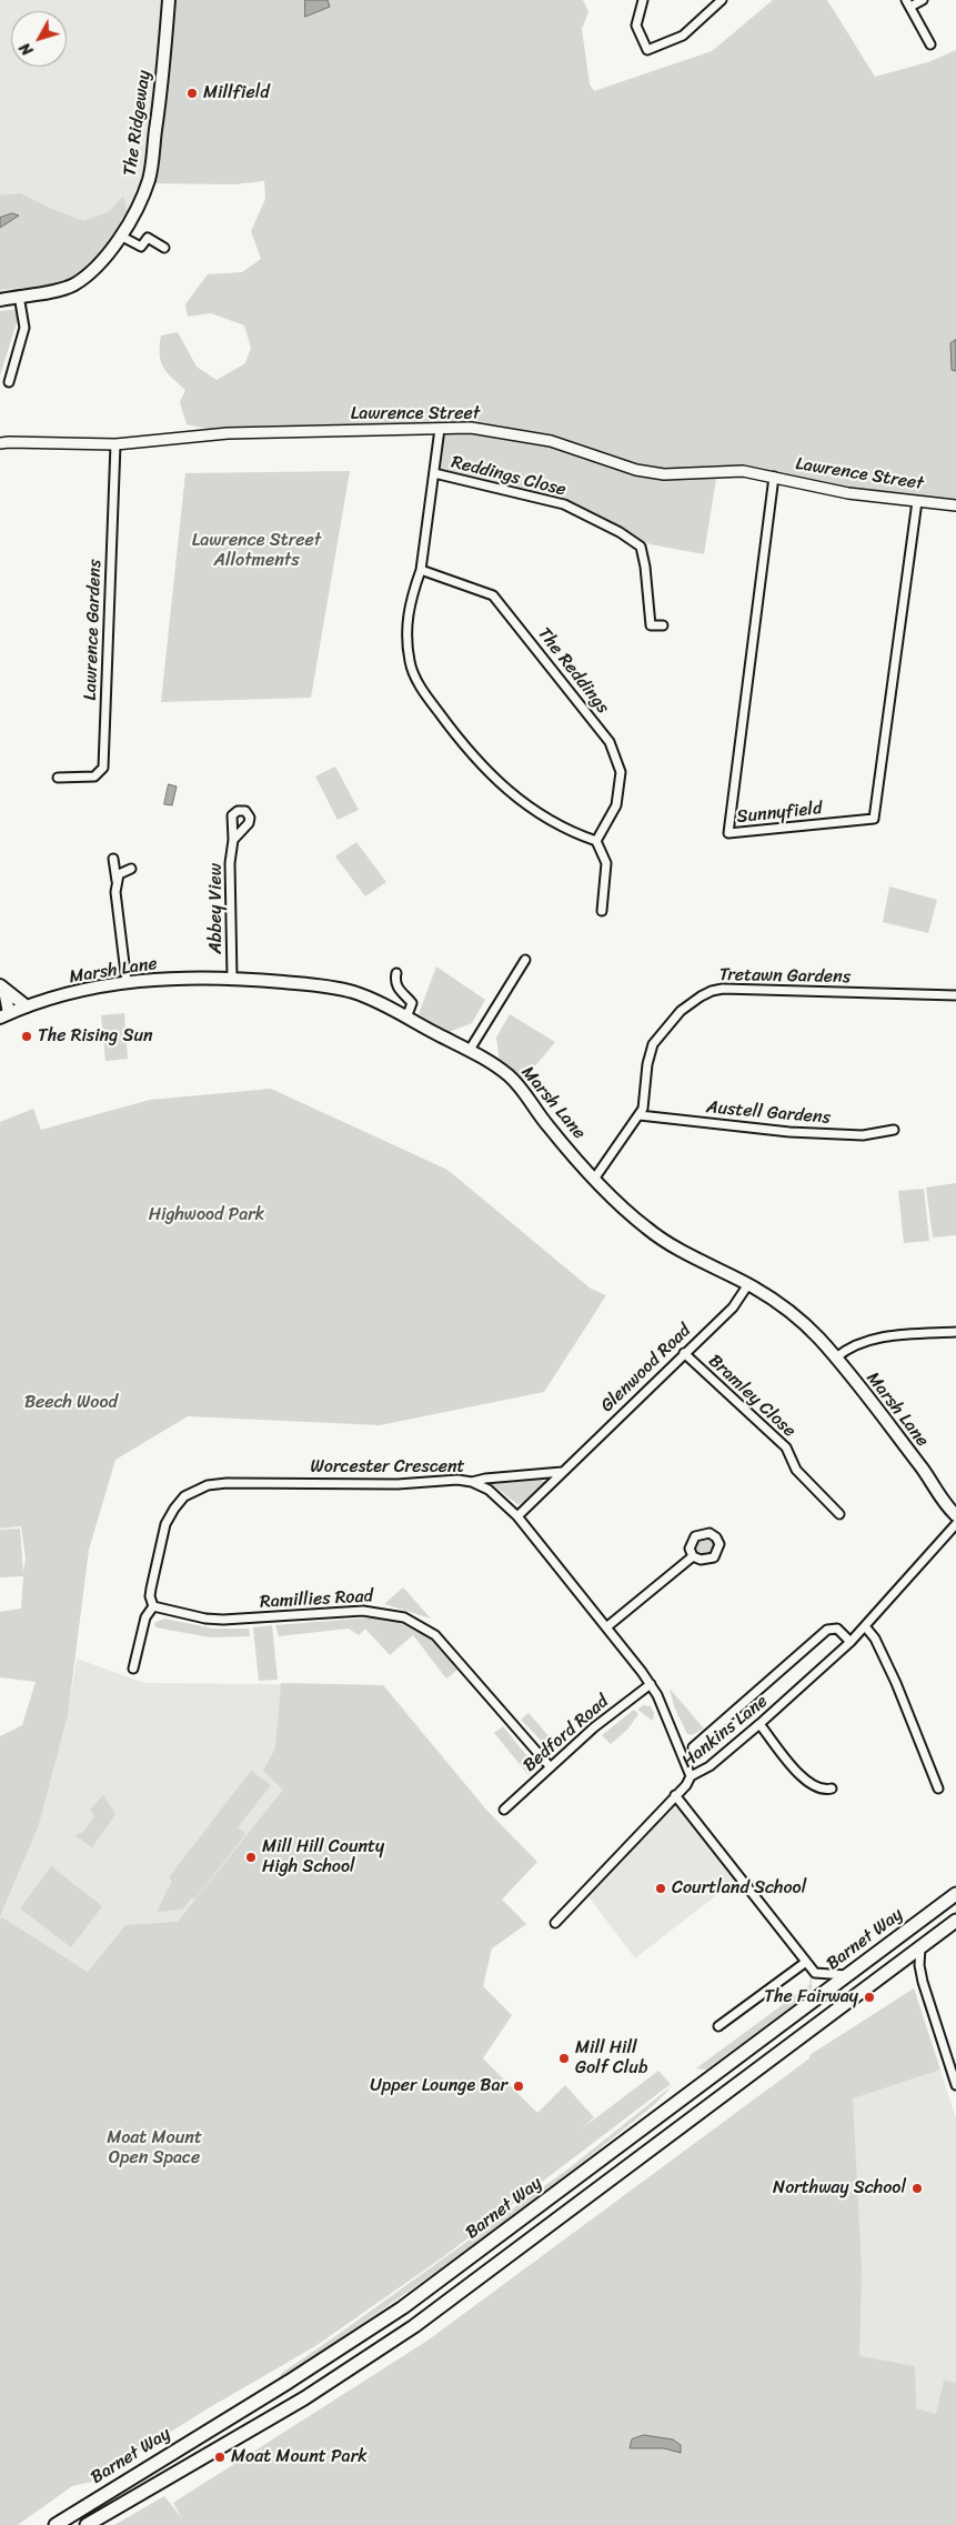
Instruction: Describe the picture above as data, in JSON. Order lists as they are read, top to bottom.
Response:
{
  "streets": {
    "highway": ["Barnet Way"],
    "main road": ["The Ridgeway", "Marsh Lane"],
    "street": [
      "Lawrence Street",
      "Reddings Close",
      "Lawrence Gardens",
      "The Reddings",
      "Sunnyfield",
      "Abbey View",
      "Tretawn Gardens",
      "Austell Gardens",
      "Glenwood Road",
      "Bramley Close",
      "Worcester Crescent",
      "Ramillies Road",
      "Hankins Lane",
      "Bedford Road"
    ]
  },
  "crossings": [
    ["Lawrence Street", "Lawrence Gardens"],
    ["Lawrence Street", "Sunnyfield"],
    ["Abbey View", "Marsh Lane"],
    ["Marsh Lane", "Tretawn Gardens"],
    ["Marsh Lane", "Glenwood Road"],
    ["Tretawn Gardens", "Austell Gardens"],
    ["Glenwood Road", "Bramley Close"],
    ["Glenwood Road", "Worcester Crescent"],
    ["Worcester Crescent", "Ramillies Road"],
    ["Worcester Crescent", "Hankins Lane"],
    ["Worcester Crescent", "Bedford Road"],
    ["Ramillies Road", "Bedford Road"]
  ],
  "parks": [
    "Lawrence Street Allotments",
    "Highwood Park",
    "Beech Wood",
    "Moat Mount Open Space"
  ],
  "places": [
    "Millfield",
    "The Rising Sun",
    "Mill Hill County High School",
    "Courtland School",
    "The Fairway",
    "Mill Hill Golf Club",
    "Upper Lounge Bar",
    "Northway School",
    "Moat Mount Park"
  ],
  "north": "bottom left"
}
